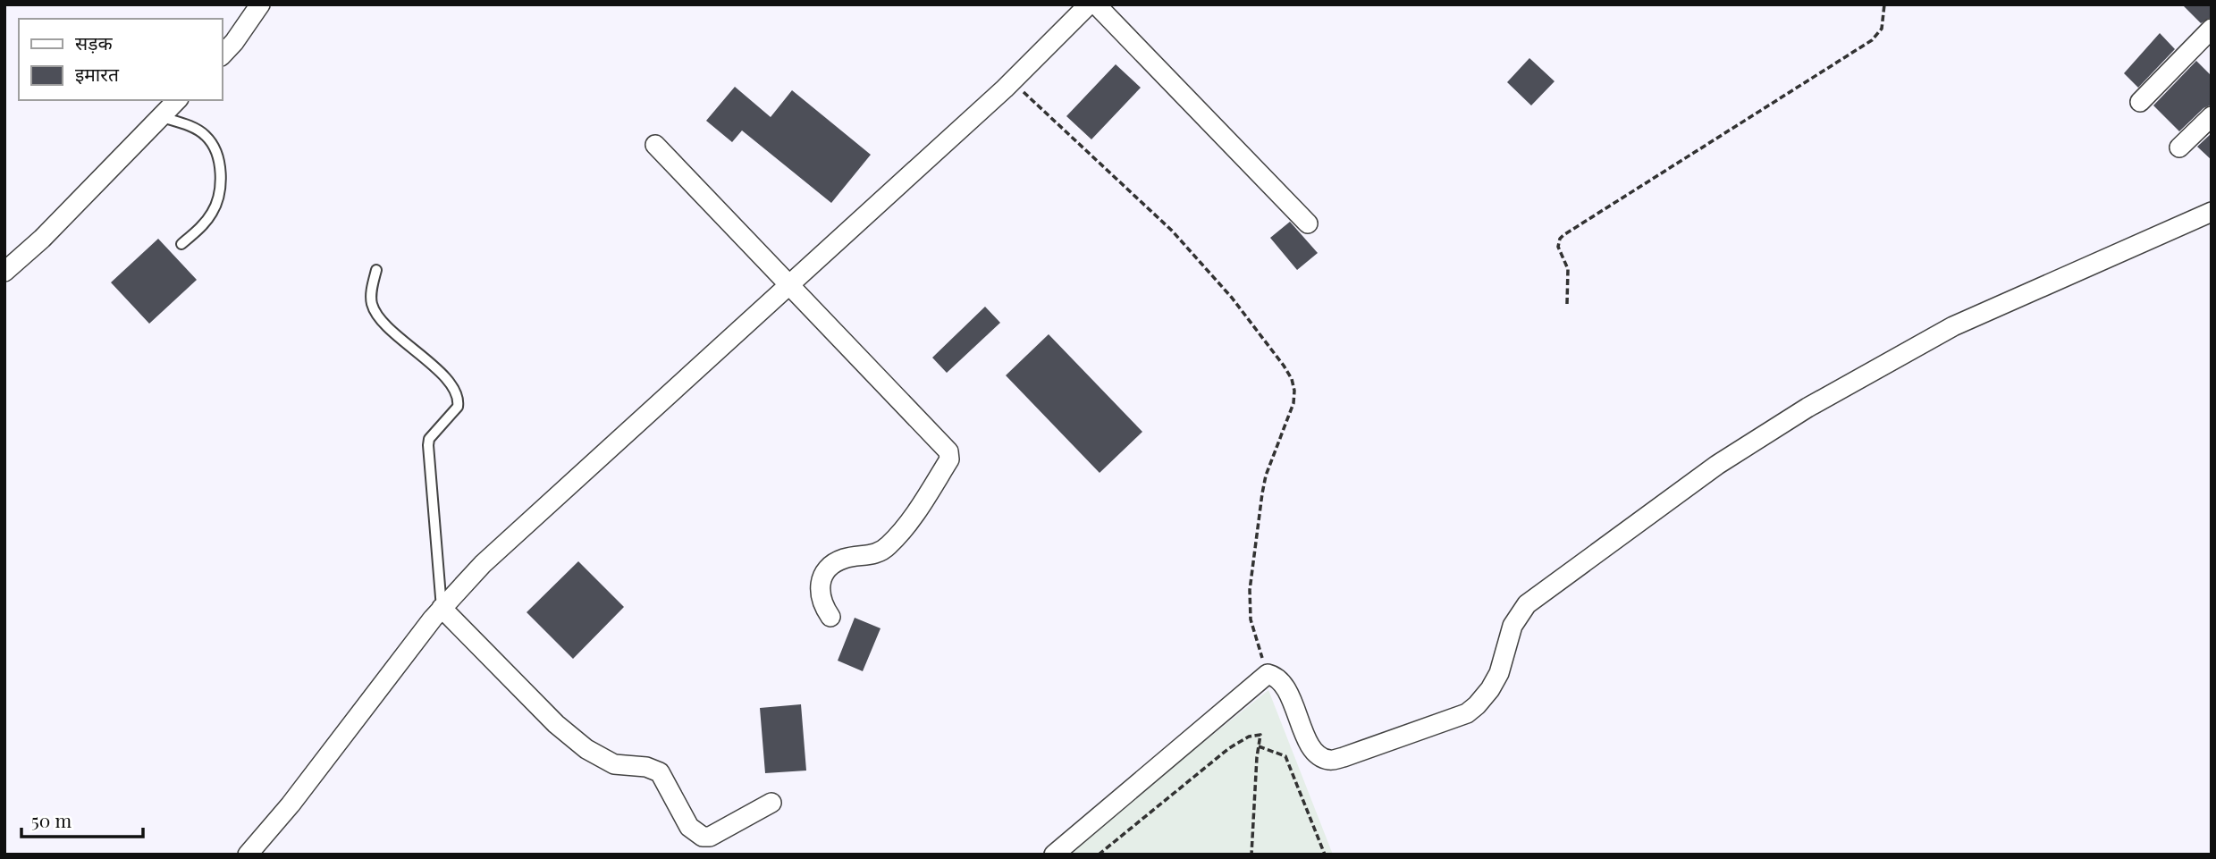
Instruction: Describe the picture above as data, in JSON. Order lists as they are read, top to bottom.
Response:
{
  "legend": ["सड़क", "इमारत"],
  "scale_bar": "50 m"
}
